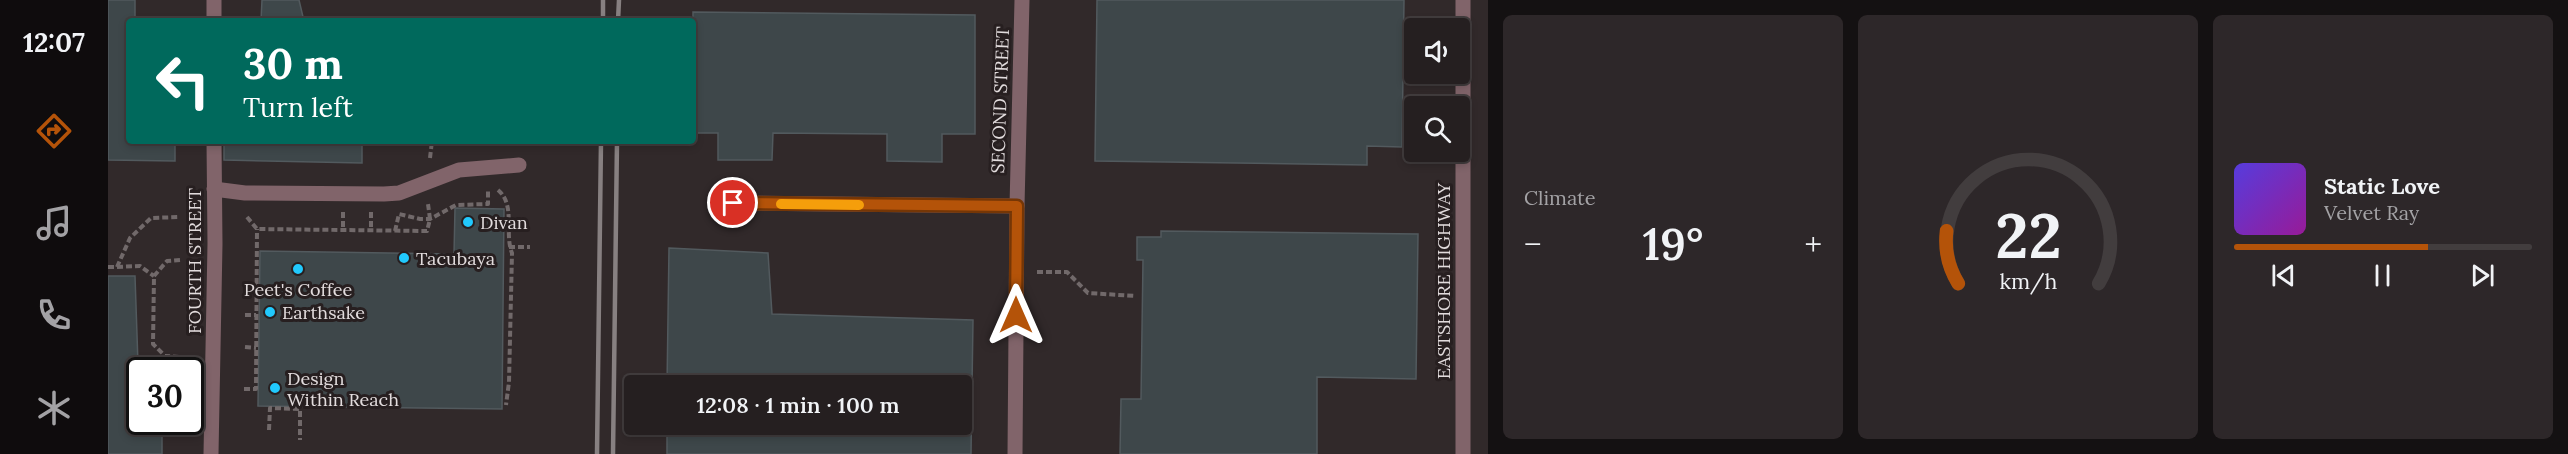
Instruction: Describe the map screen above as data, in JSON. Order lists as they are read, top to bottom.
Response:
{
  "streets": {
    "street": ["SECOND STREET", "FOURTH STREET", "EASTSHORE HIGHWAY"]
  },
  "places": [
    "Divan",
    "Tacubaya",
    "Peet's Coffee",
    "Earthsake",
    "Design Within Reach"
  ],
  "page": {
    "tabs": "12:07",
    "tile": "Climate",
    "turn": ["30 m", "Turn left"],
    "song": ["Static Love", "Velvet Ray"],
    "heat": ["−", "19°", "+"],
    "limit": "30",
    "trip": "12:08 · 1 min · 100 m",
    "gauge": ["22", "km/h"]
  }
}
